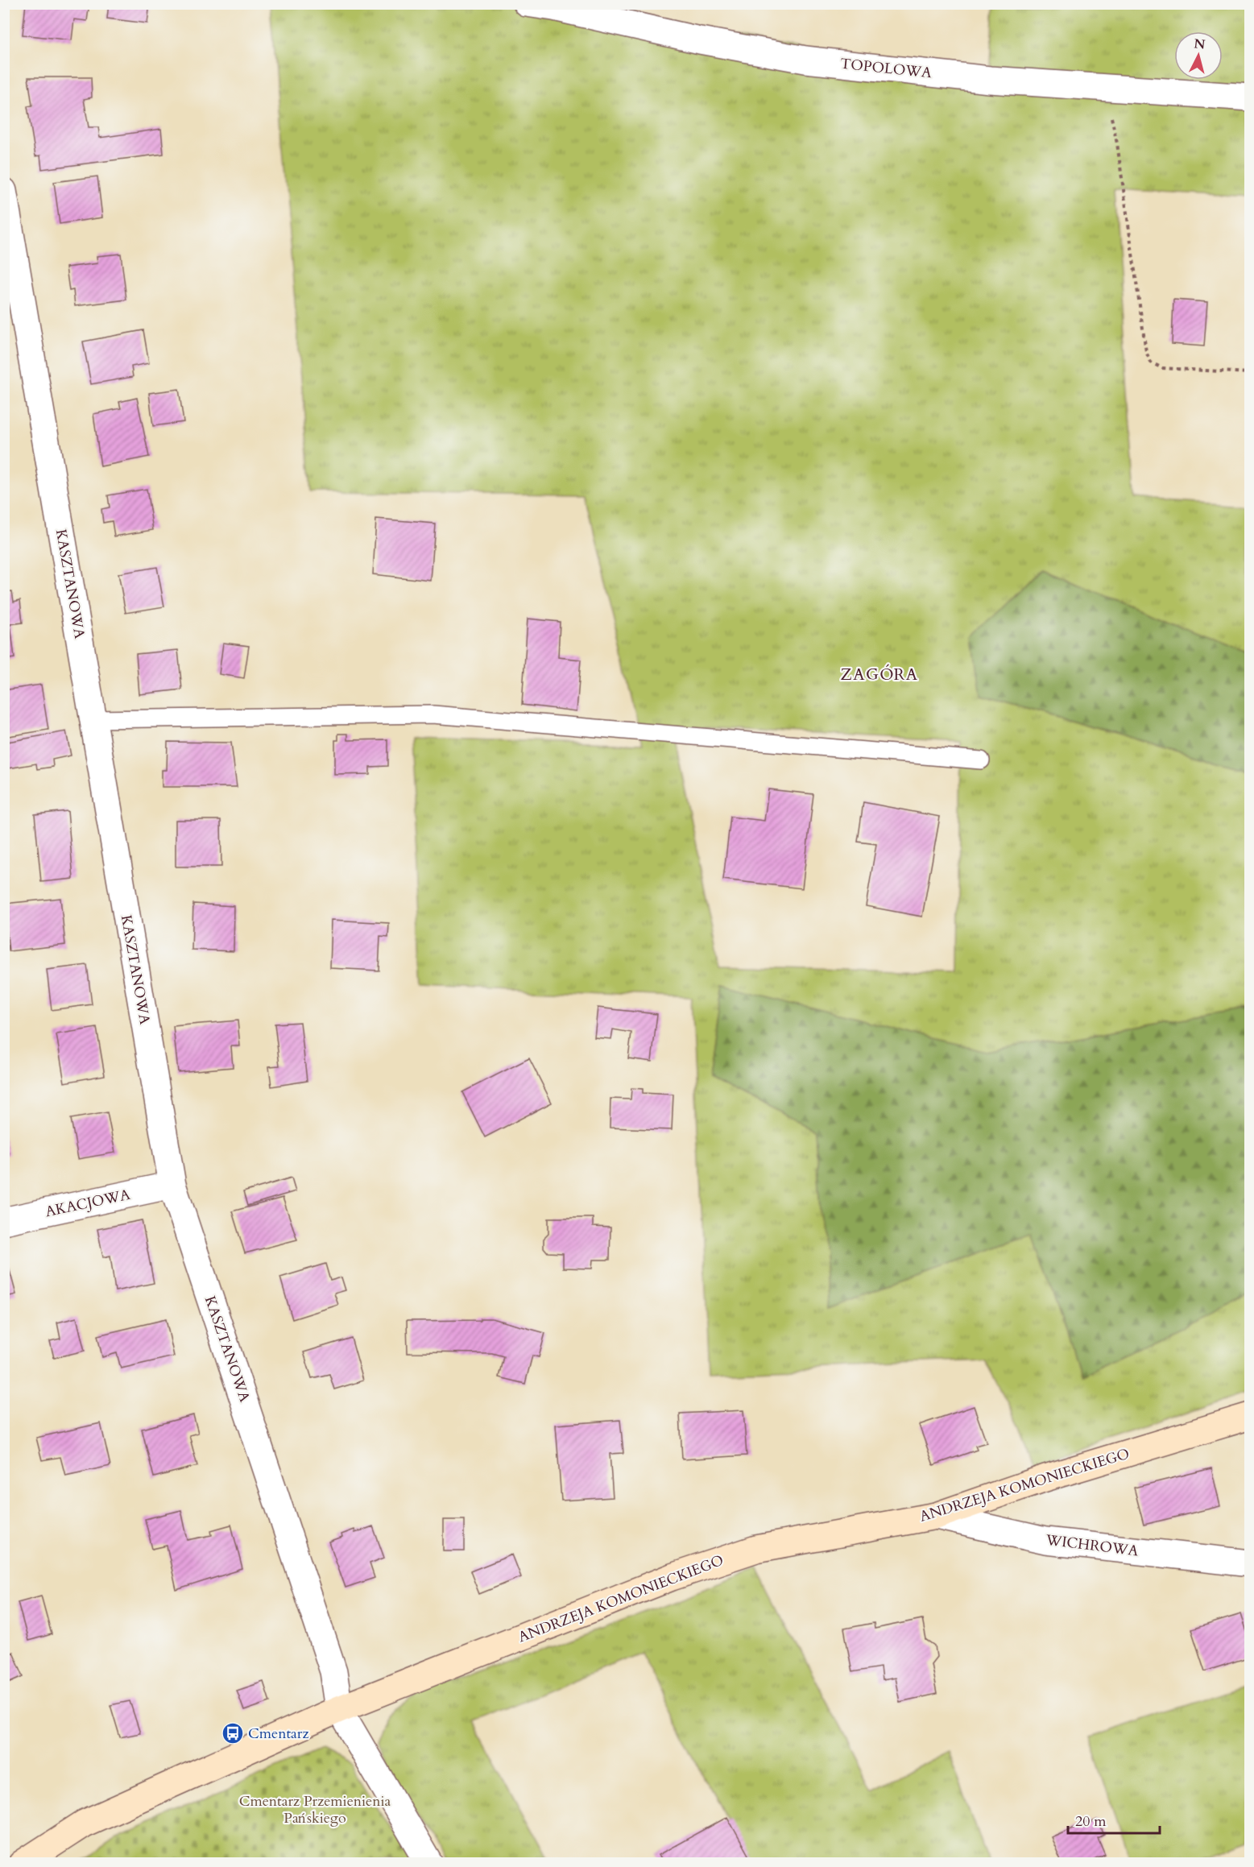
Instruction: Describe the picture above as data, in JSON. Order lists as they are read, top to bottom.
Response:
{
  "streets": {
    "street": [
      "TOPOLOWA",
      "KASZTANOWA",
      "AKACJOWA",
      "ANDRZEJA KOMONIECKIEGO",
      "WICHROWA"
    ]
  },
  "crossings": [
    ["KASZTANOWA", "AKACJOWA"],
    ["KASZTANOWA", "ANDRZEJA KOMONIECKIEGO"],
    ["ANDRZEJA KOMONIECKIEGO", "WICHROWA"]
  ],
  "districts": ["ZAGÓRA"],
  "parks": ["Cmentarz Przemienienia Pańskiego"],
  "places": {
    "bus stop": ["Cmentarz"]
  },
  "scale_bar": "20 m",
  "north": "top"
}
